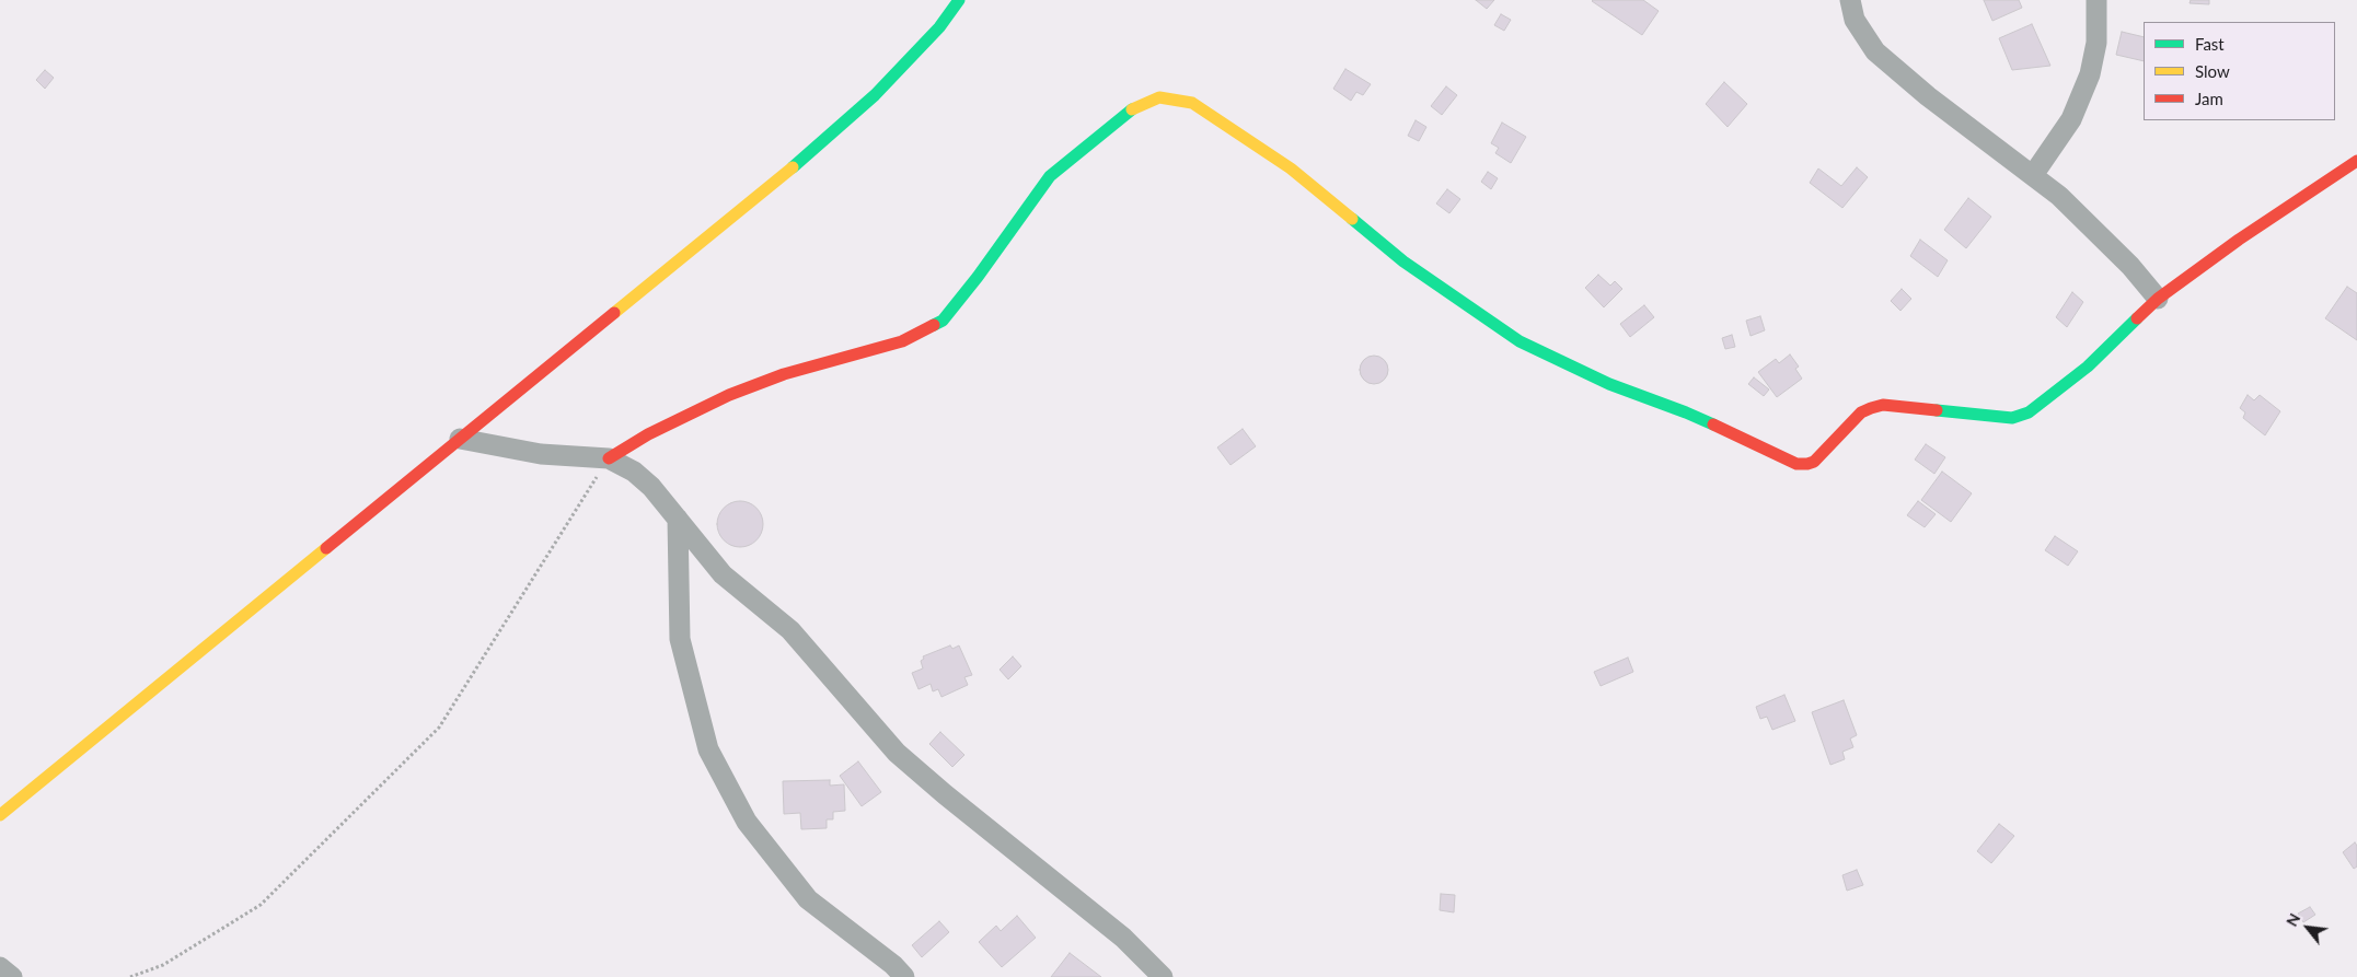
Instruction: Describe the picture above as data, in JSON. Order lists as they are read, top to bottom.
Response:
{
  "legend": ["Fast", "Slow", "Jam"],
  "north": "top left"
}
